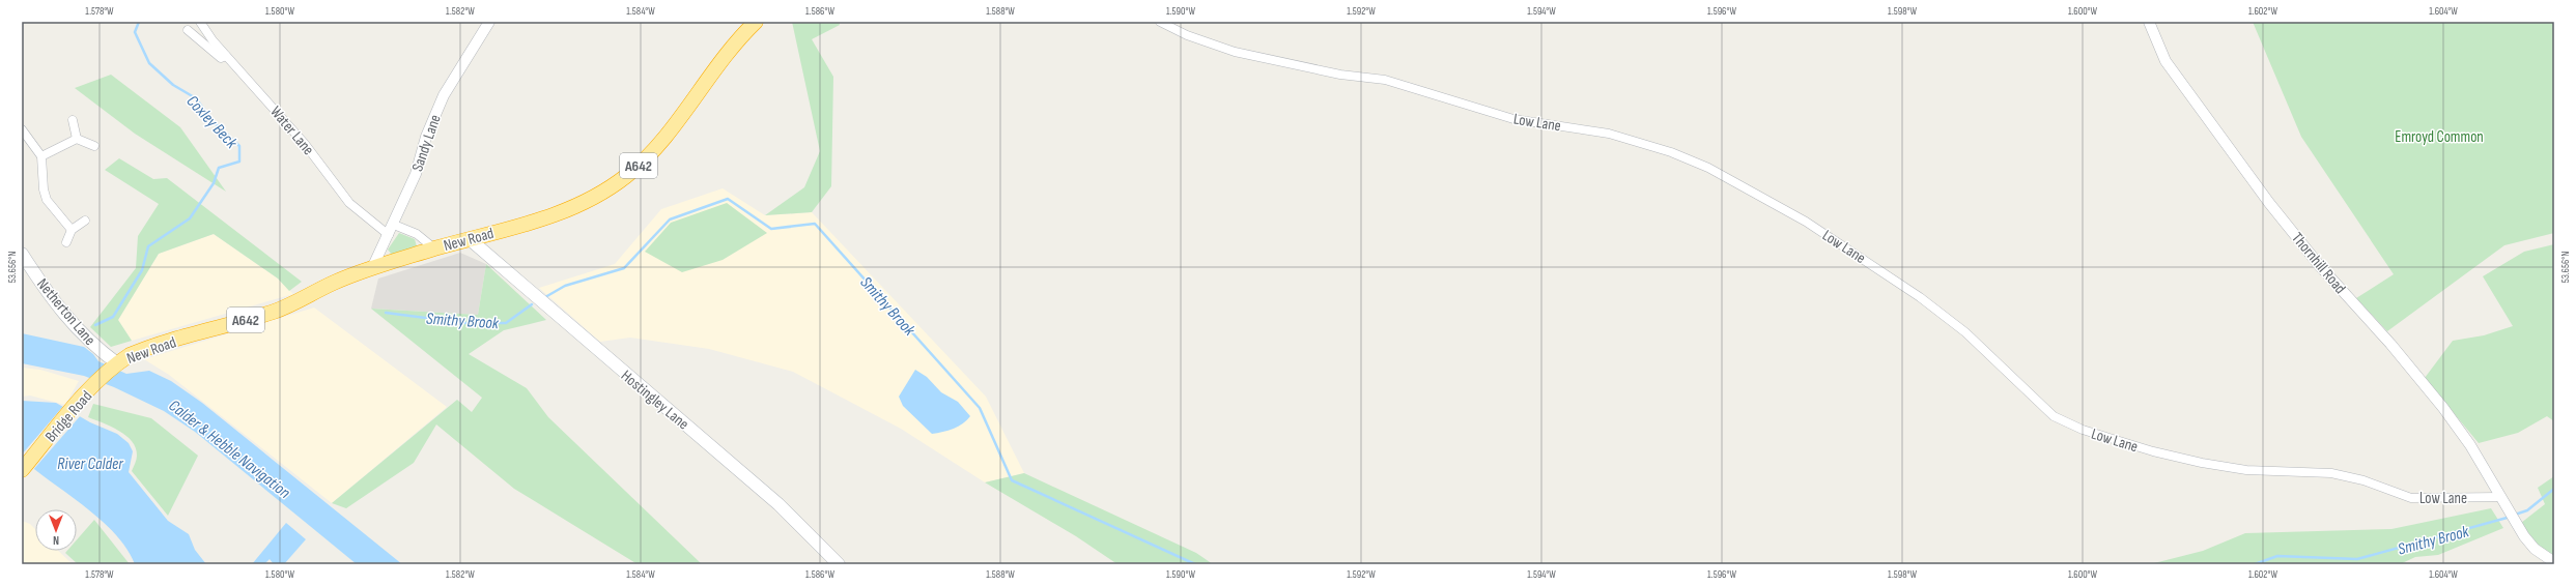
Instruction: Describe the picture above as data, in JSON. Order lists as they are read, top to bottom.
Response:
{
  "streets": {
    "highway": ["A642", "New Road", "Bridge Road"],
    "main road": ["Netherton Lane", "Hostingley Lane"],
    "street": [
      "Low Lane",
      "Water Lane",
      "Sandy Lane",
      "Thornhill Road"
    ]
  },
  "crossings": [
    ["Low Lane", "Thornhill Road"],
    ["Water Lane", "Sandy Lane"],
    ["Sandy Lane", "New Road"],
    ["New Road", "Netherton Lane"],
    ["New Road", "Hostingley Lane"],
    ["New Road", "Bridge Road"],
    ["Netherton Lane", "Bridge Road"]
  ],
  "water": [
    "Coxley Beck",
    "Smithy Brook",
    "Calder & Hebble Navigation",
    "River Calder"
  ],
  "parks": ["Emroyd Common"],
  "north": "bottom",
  "coordinates": [
    "1.578°W",
    "1.580°W",
    "1.582°W",
    "1.584°W",
    "1.586°W",
    "1.588°W",
    "1.590°W",
    "1.592°W",
    "1.594°W",
    "1.596°W",
    "1.598°W",
    "1.600°W",
    "1.602°W",
    "1.604°W",
    "53.656°N"
  ]
}
